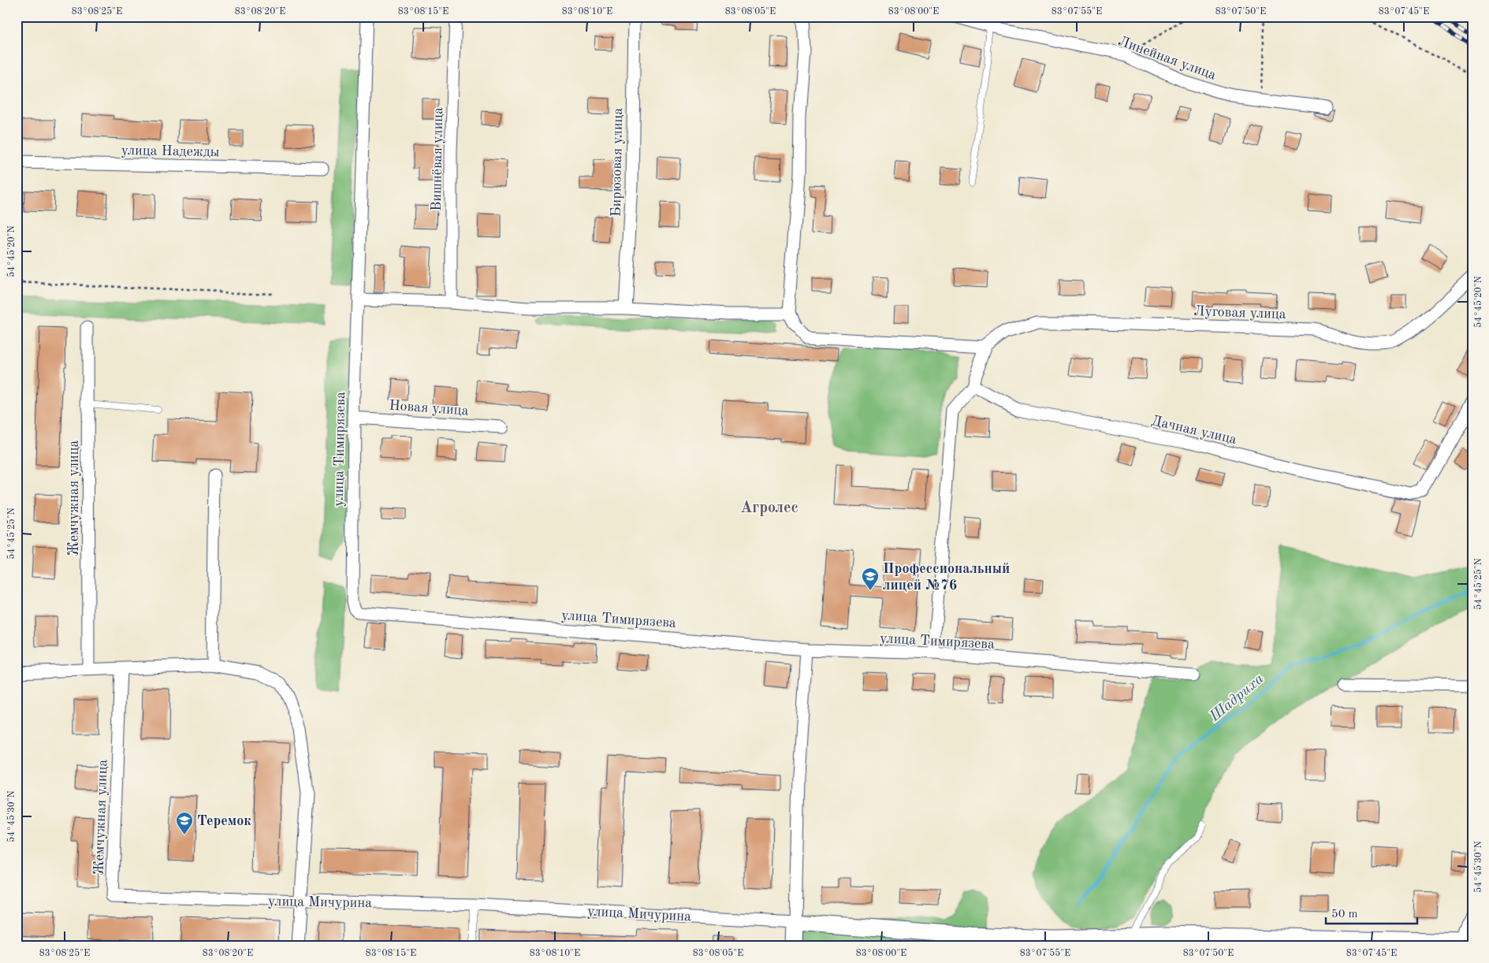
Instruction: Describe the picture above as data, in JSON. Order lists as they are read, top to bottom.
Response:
{
  "streets": {
    "street": [
      "Линейная улица",
      "улица Надежды",
      "Вишнёвая улица",
      "Бирюзовая улица",
      "Луговая улица",
      "Новая улица",
      "Дачная улица",
      "улица Тимирязева",
      "Жемчужная улица",
      "улица Мичурина"
    ]
  },
  "crossings": [
    ["Новая улица", "улица Тимирязева"],
    ["Жемчужная улица", "улица Мичурина"]
  ],
  "districts": ["Агролес"],
  "water": ["Шадриха"],
  "places": {
    "school or university": ["Профессиональный лицей №76", "Теремок"]
  },
  "scale_bar": "50 m",
  "coordinates": [
    "83°08'25\"E",
    "83°08'20\"E",
    "83°08'15\"E",
    "83°08'10\"E",
    "83°08'05\"E",
    "83°08'00\"E",
    "83°07'55\"E",
    "83°07'50\"E",
    "83°07'45\"E",
    "54°45'20\"N",
    "54°45'25\"N",
    "54°45'30\"N"
  ]
}
